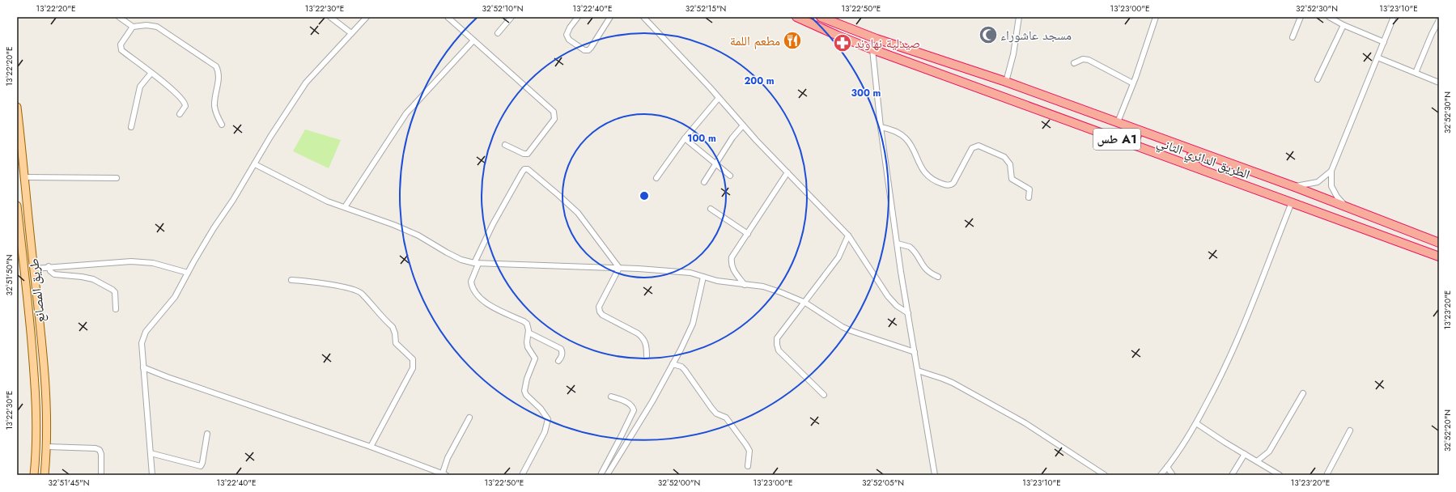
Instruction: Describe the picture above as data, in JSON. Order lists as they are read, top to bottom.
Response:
{
  "streets": {
    "highway": ["طس A1", "الطريق الدائري الثاني"],
    "main road": ["طريق المصانع"]
  },
  "places": {
    "mosque": ["مسجد عاشوراء"],
    "restaurant": ["مطعم اللمة"],
    "pharmacy": ["صيدلية نهاوند"]
  },
  "coordinates": [
    "13°22'20\"E",
    "13°22'30\"E",
    "32°52'10\"N",
    "13°22'40\"E",
    "32°52'15\"N",
    "13°22'50\"E",
    "13°23'00\"E",
    "32°52'30\"N",
    "13°23'10\"E",
    "32°51'50\"N",
    "13°23'20\"E",
    "32°52'20\"N",
    "32°51'45\"N",
    "32°52'00\"N",
    "32°52'05\"N"
  ],
  "rings": ["200 m", "300 m", "100 m"]
}
